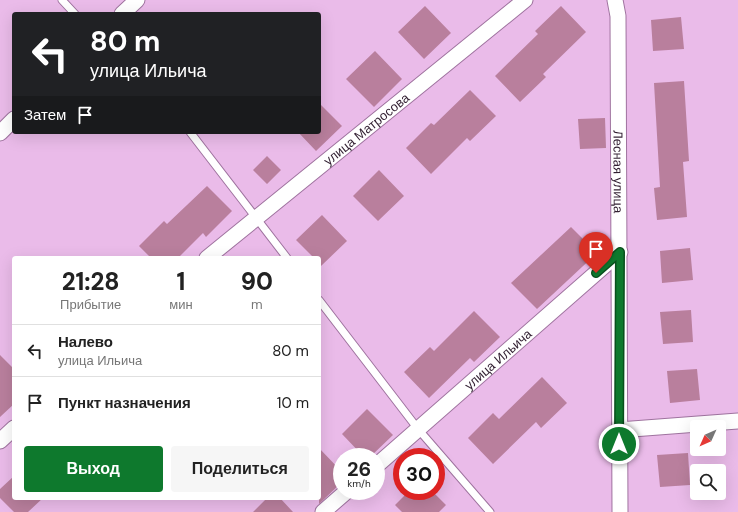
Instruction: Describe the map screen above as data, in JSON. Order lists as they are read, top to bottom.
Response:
{
  "streets": {
    "street": ["улица Матросова", "Лесная улица", "улица Ильича"]
  },
  "crossings": [
    ["Лесная улица", "улица Ильича"]
  ],
  "north": "bottom left",
  "page": {
    "turn": ["80 m", "улица Ильича"],
    "then": "Затем",
    "eta": [
      "21:28",
      "Прибытие",
      "1",
      "мин",
      "90",
      "m"
    ],
    "list": [
      {
        "name": "Налево",
        "note": "улица Ильича",
        "value": "80 m"
      },
      {
        "name": "Пункт назначения",
        "value": "10 m"
      }
    ],
    "buttons": ["Выход", "Поделиться"],
    "speed": "26 km/h",
    "limit": "30"
  }
}
